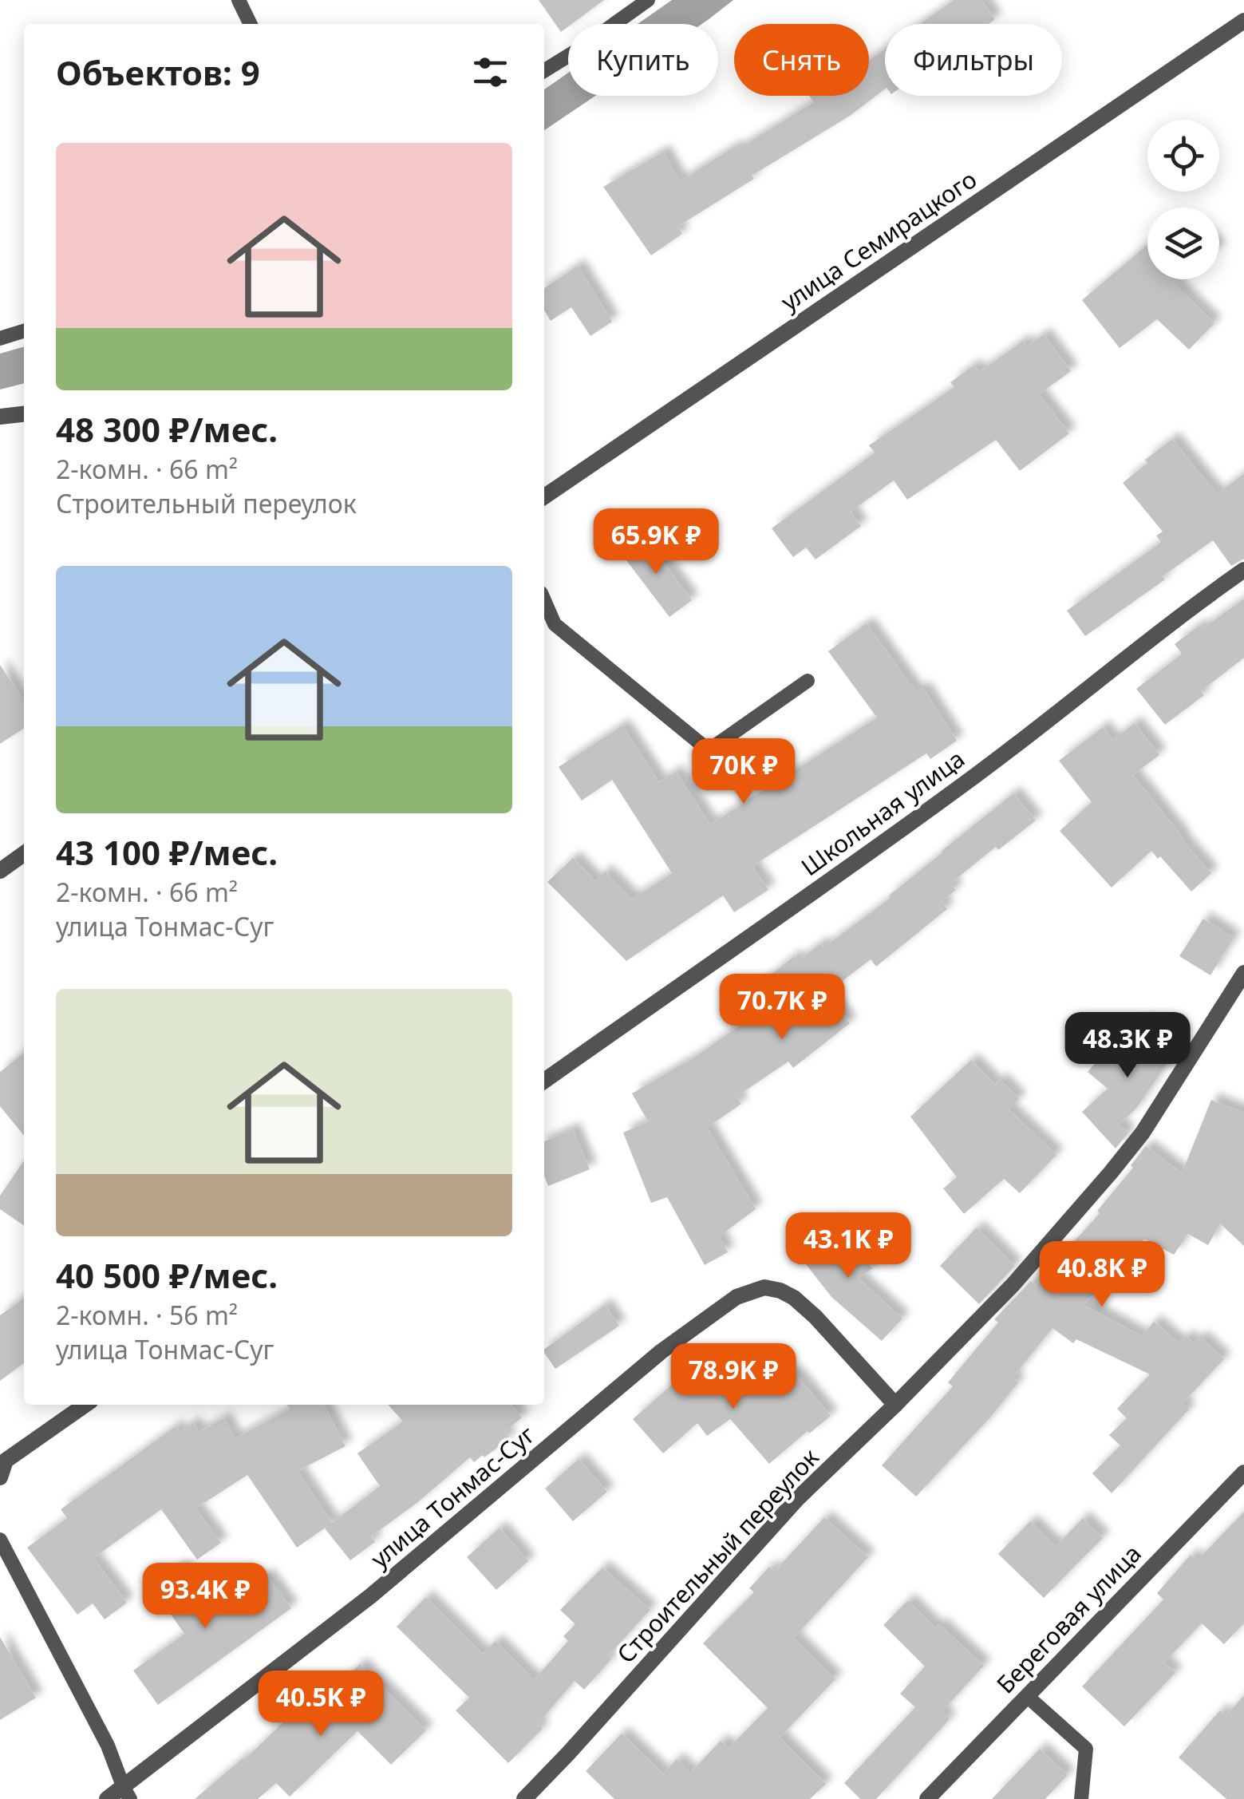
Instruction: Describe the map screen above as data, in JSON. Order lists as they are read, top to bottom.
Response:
{
  "streets": {
    "street": [
      "улица Семирацкого",
      "Школьная улица",
      "улица Тонмас-Суг",
      "Строительный переулок",
      "Береговая улица"
    ]
  },
  "crossings": [
    ["улица Тонмас-Суг", "Строительный переулок"]
  ],
  "page": {
    "chip": ["Купить", "Снять", "Фильтры"],
    "heading": "Объектов: 9",
    "list": [
      {
        "name": "48 300 ₽/мес.",
        "note": "2-комн. · 66 m² · Строительный переулок"
      },
      {
        "name": "43 100 ₽/мес.",
        "note": "2-комн. · 66 m² · улица Тонмас-Суг"
      },
      {
        "name": "40 500 ₽/мес.",
        "note": "2-комн. · 56 m² · улица Тонмас-Суг"
      }
    ],
    "price": [
      "65.9K ₽",
      "70K ₽",
      "70.7K ₽",
      "48.3K ₽",
      "43.1K ₽",
      "40.8K ₽",
      "78.9K ₽",
      "93.4K ₽",
      "40.5K ₽"
    ]
  }
}
